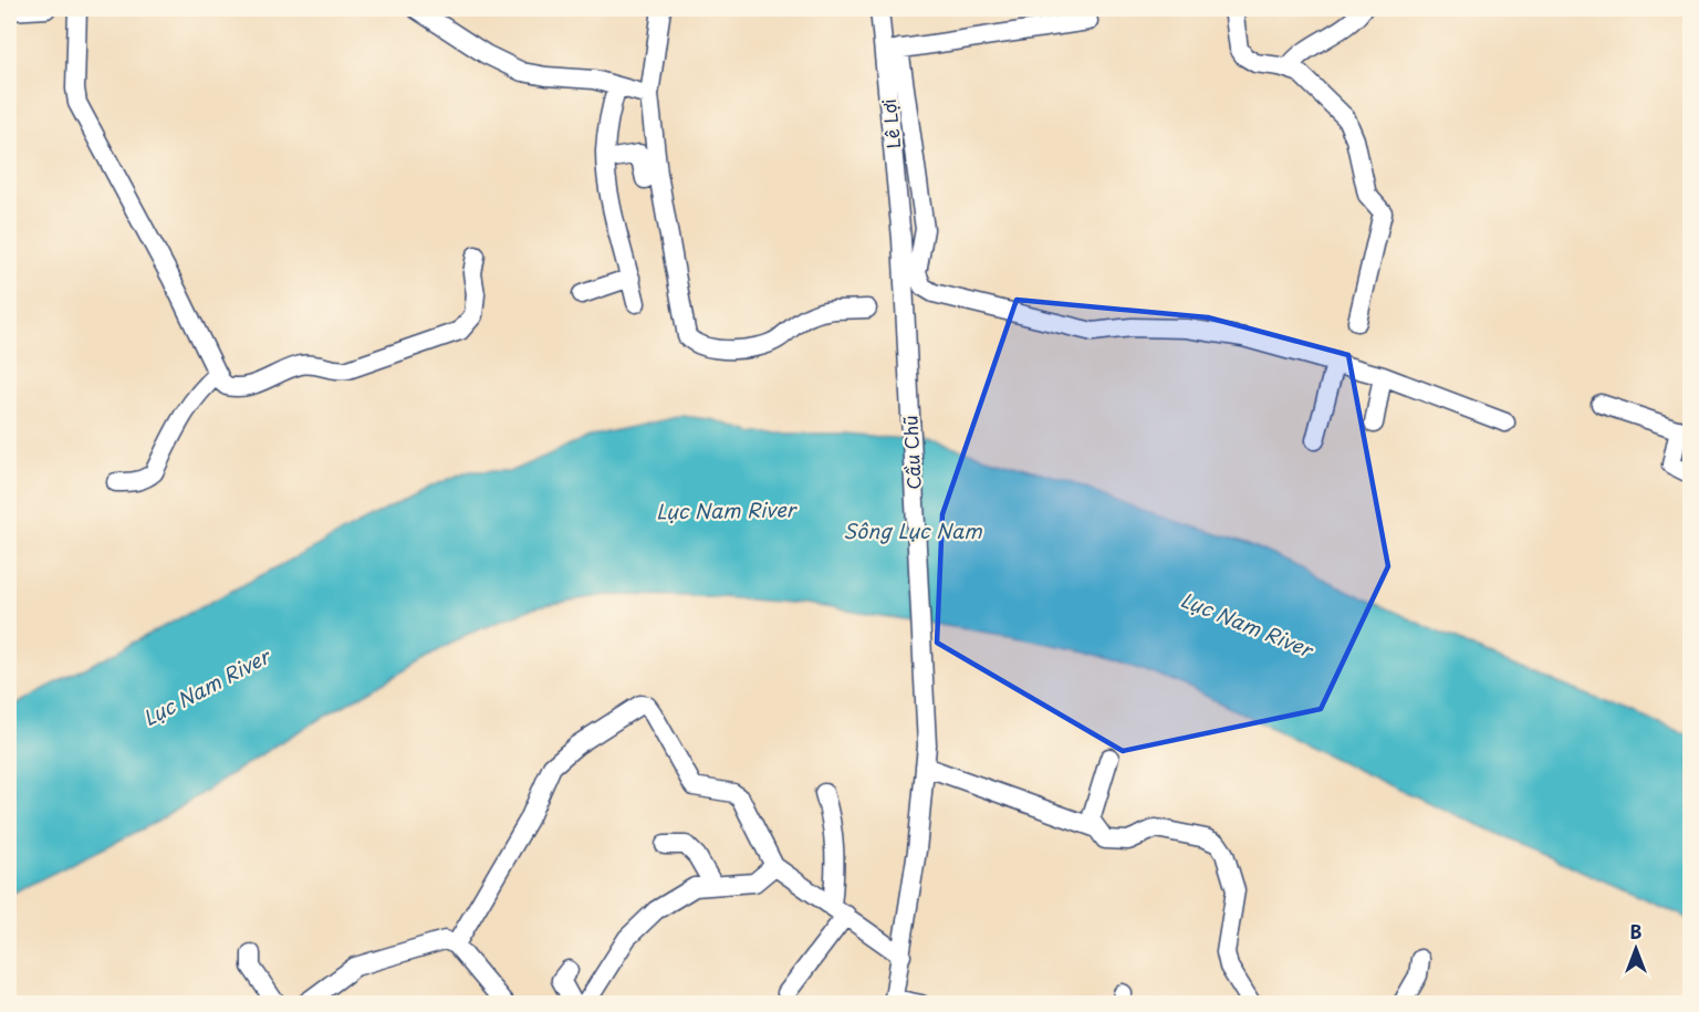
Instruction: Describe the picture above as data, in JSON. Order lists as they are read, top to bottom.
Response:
{
  "streets": {
    "street": ["Lê Lợi", "Cầu Chũ"]
  },
  "crossings": [
    ["Lê Lợi", "Cầu Chũ"]
  ],
  "water": ["Lục Nam River", "Sông Lục Nam"],
  "north": "top"
}
